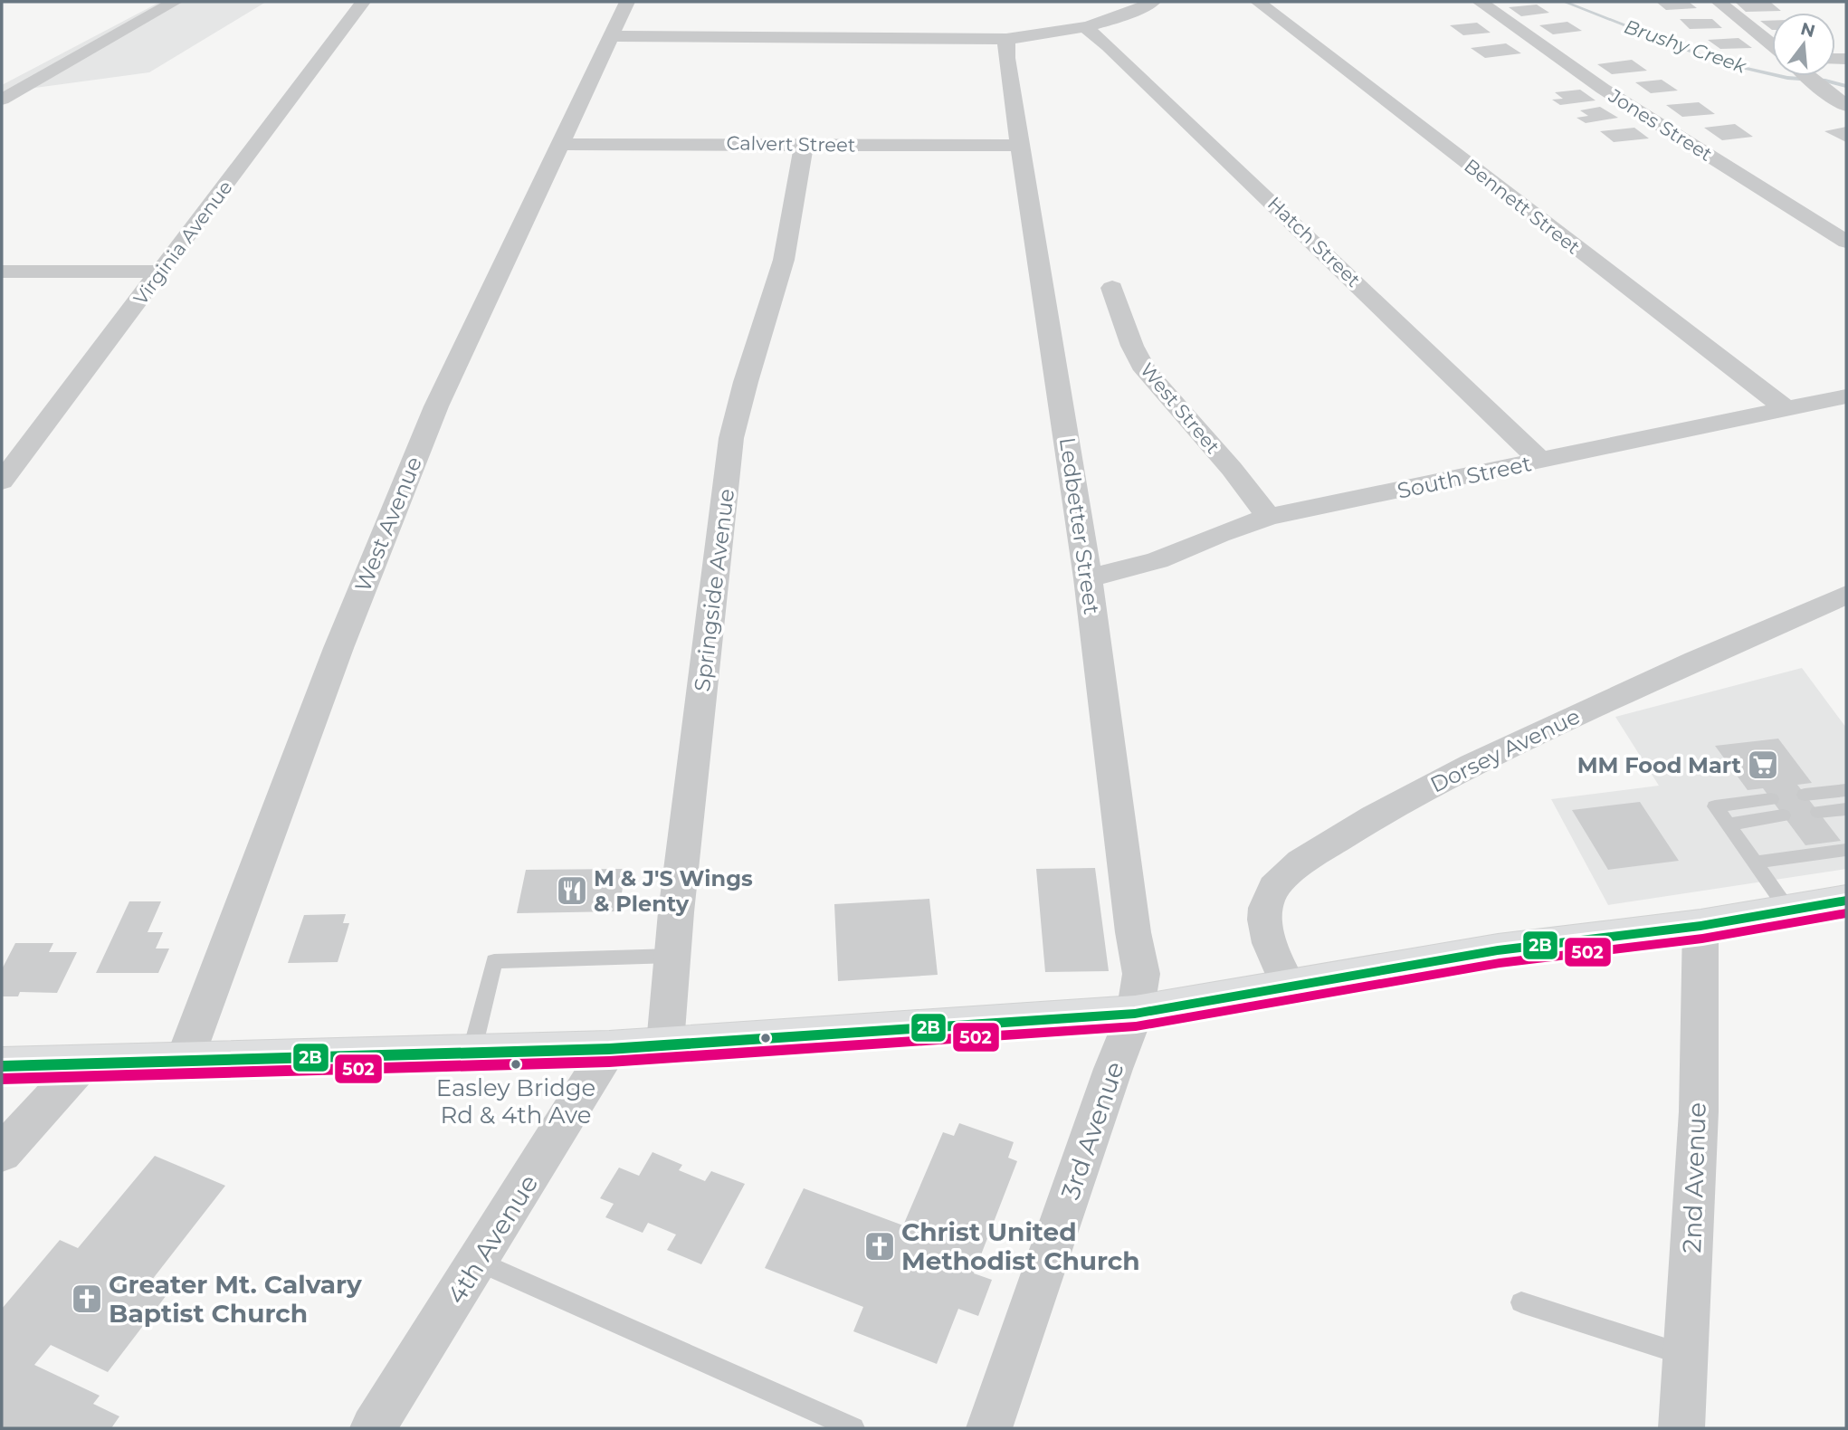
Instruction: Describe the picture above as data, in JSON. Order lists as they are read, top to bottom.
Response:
{
  "streets": {
    "street": [
      "Jones Street",
      "Calvert Street",
      "Bennett Street",
      "Hatch Street",
      "Virginia Avenue",
      "West Street",
      "South Street",
      "West Avenue",
      "Ledbetter Street",
      "Springside Avenue",
      "Dorsey Avenue",
      "3rd Avenue",
      "2nd Avenue",
      "4th Avenue"
    ]
  },
  "crossings": [
    ["Calvert Street", "West Avenue"],
    ["Calvert Street", "Ledbetter Street"],
    ["Calvert Street", "Springside Avenue"],
    ["Bennett Street", "South Street"],
    ["Hatch Street", "South Street"],
    ["West Street", "South Street"],
    ["South Street", "Ledbetter Street"],
    ["Ledbetter Street", "3rd Avenue"]
  ],
  "water": ["Brushy Creek"],
  "places": {
    "supermarket": ["MM Food Mart"],
    "restaurant": ["M & J'S Wings & Plenty"],
    "other": ["Easley Bridge Rd & 4th Ave"],
    "church": ["Christ United Methodist Church", "Greater Mt. Calvary Baptist Church"]
  },
  "lines": ["transit line 2B", "transit line 502"],
  "north": "top"
}
